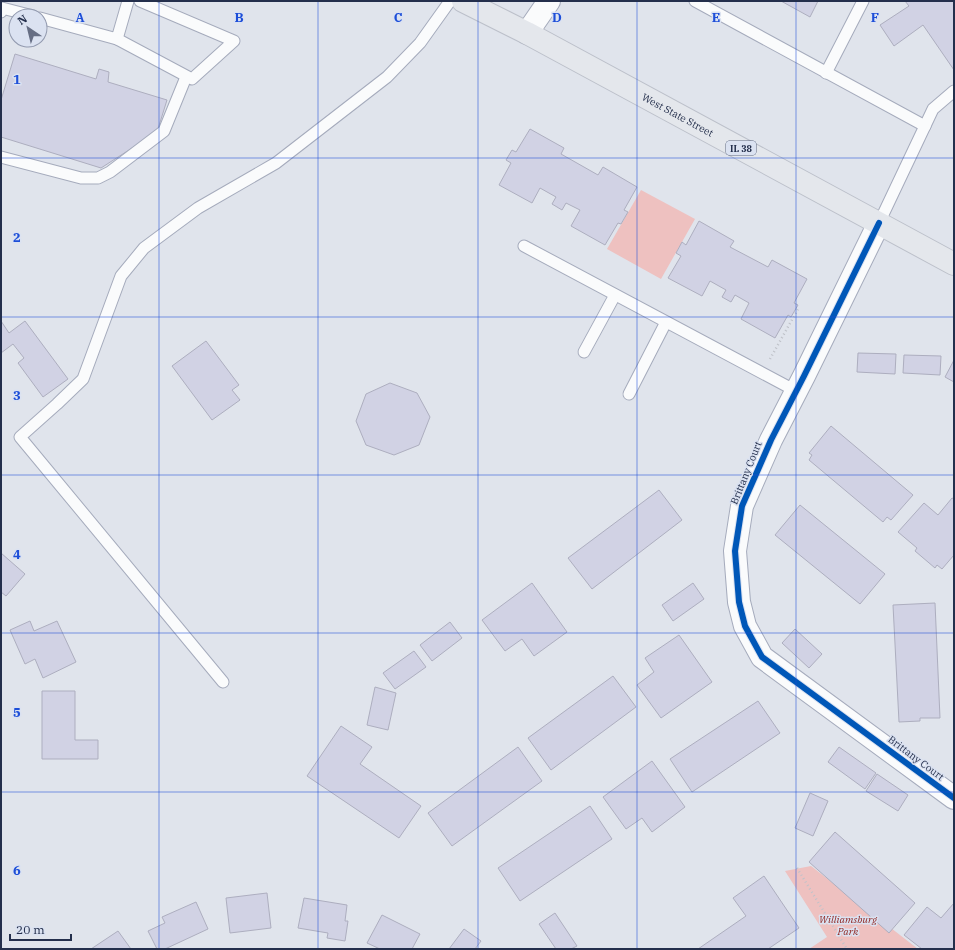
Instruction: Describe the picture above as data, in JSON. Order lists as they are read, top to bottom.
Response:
{
  "streets": {
    "main road": ["West State Street", "IL 38"],
    "street": ["Brittany Court"]
  },
  "crossings": [
    ["West State Street", "Brittany Court"]
  ],
  "parks": ["Williamsburg Park"],
  "scale_bar": "20 m",
  "north": "top left",
  "grid": {
    "columns": [
      "A",
      "B",
      "C",
      "D",
      "E",
      "F"
    ],
    "rows": [
      "1",
      "2",
      "3",
      "4",
      "5",
      "6"
    ]
  }
}
